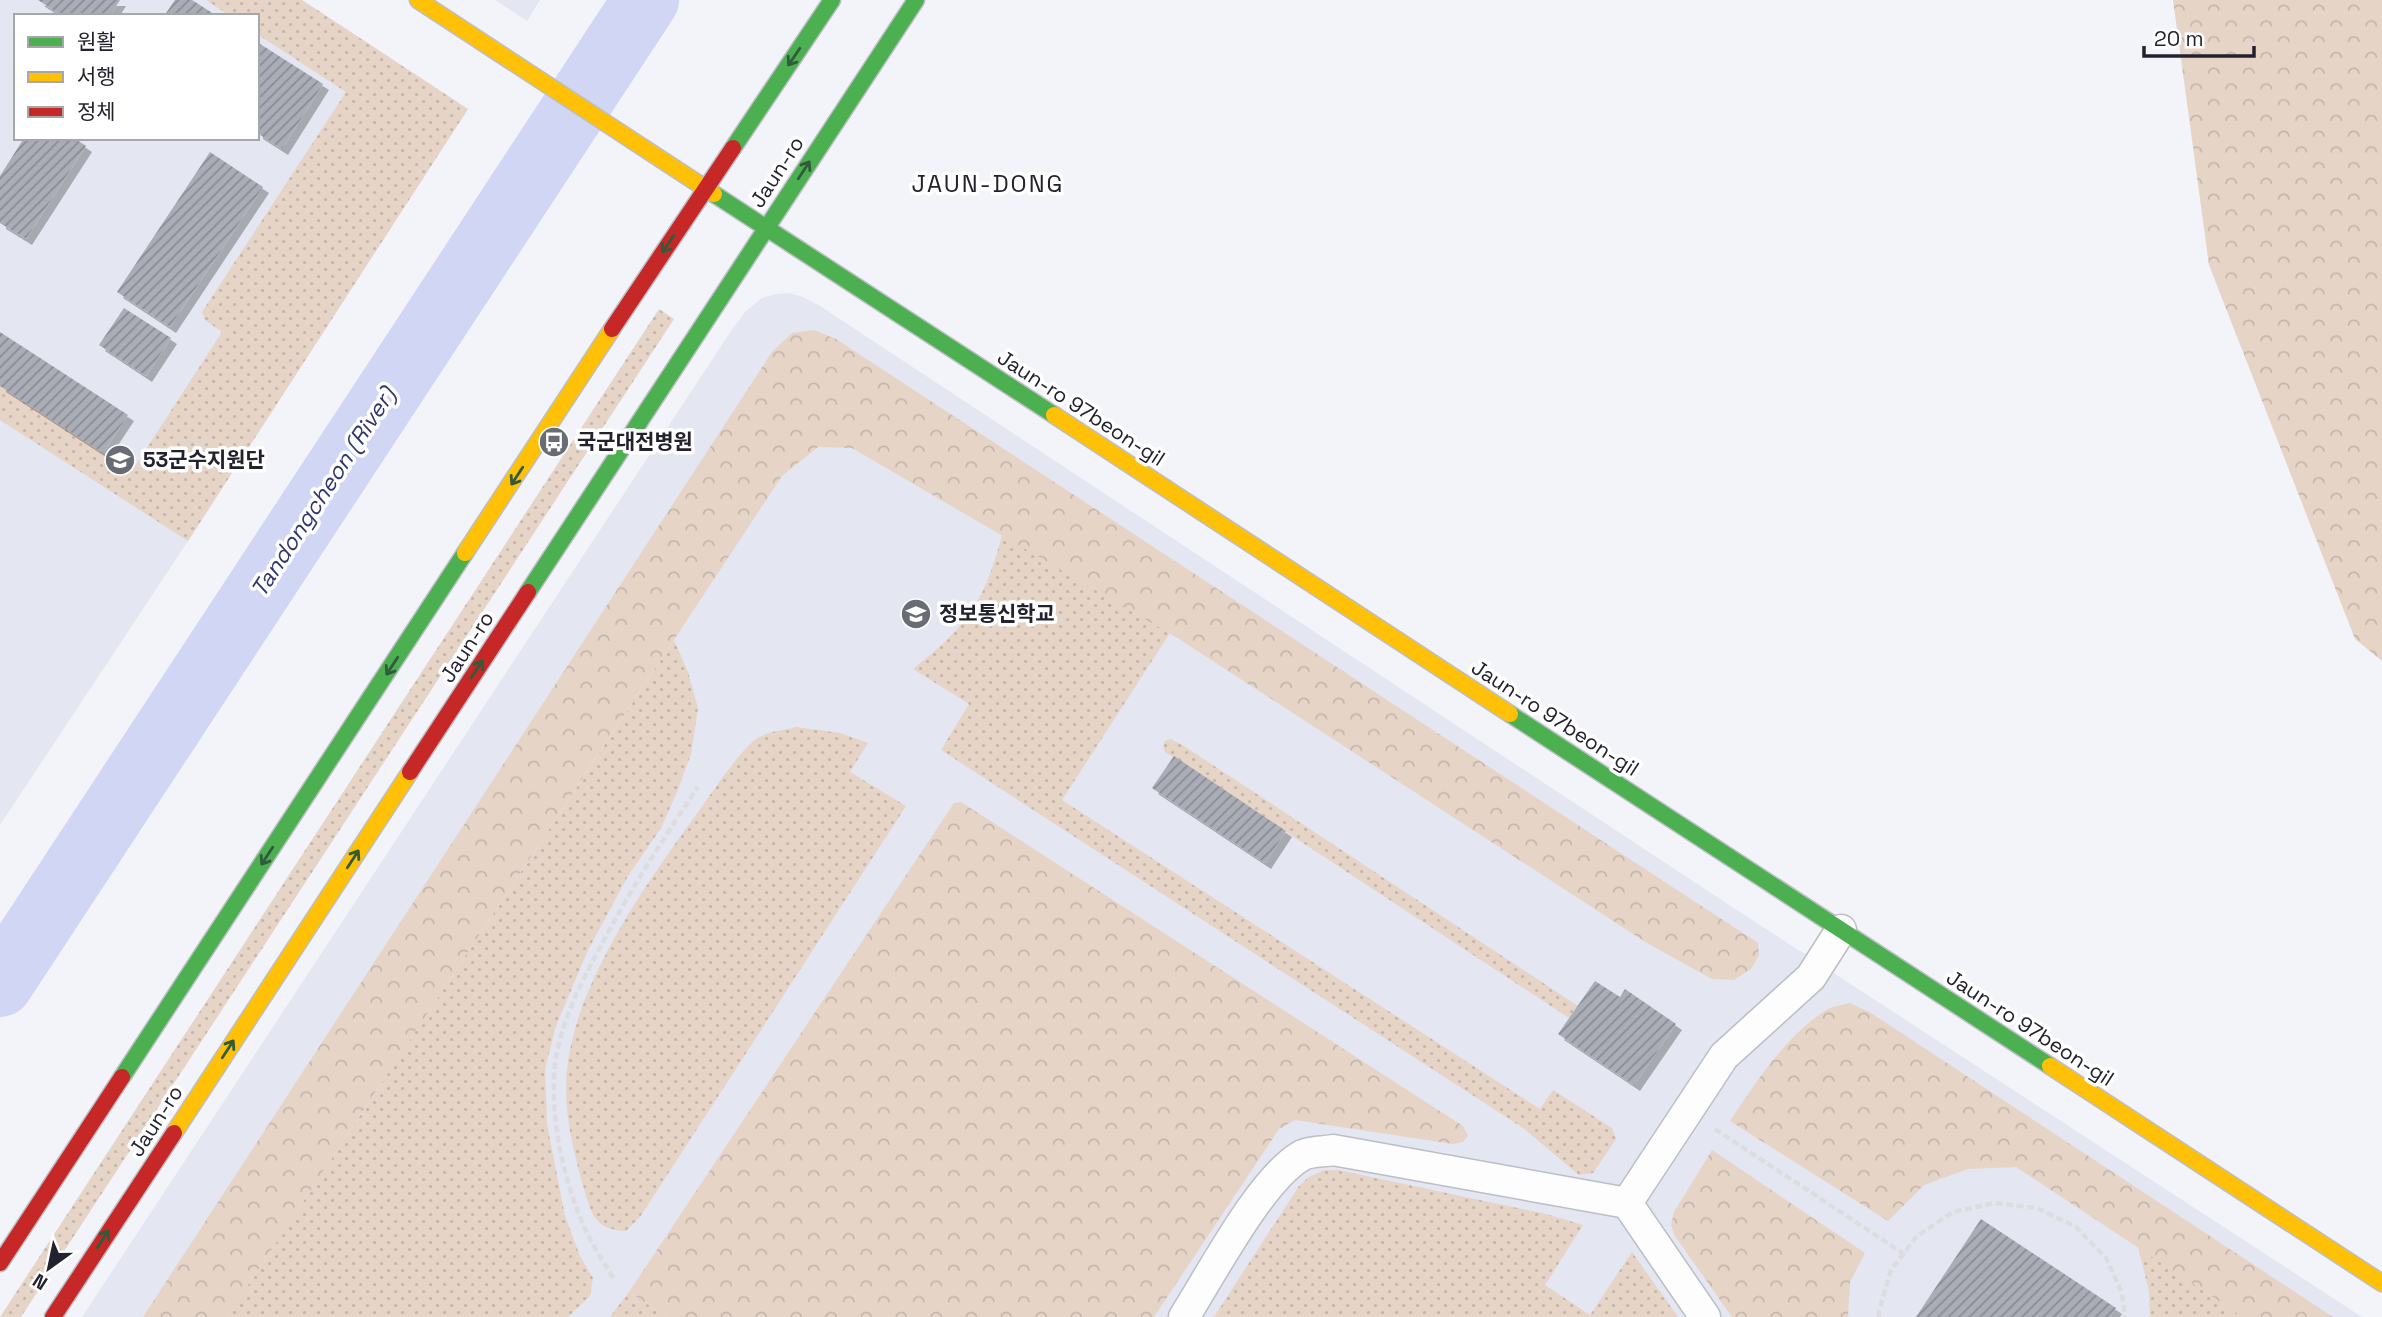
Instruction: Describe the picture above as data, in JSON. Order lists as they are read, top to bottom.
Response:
{
  "streets": {
    "street": ["Jaun-ro", "Jaun-ro 97beon-gil"]
  },
  "crossings": [
    ["Jaun-ro", "Jaun-ro 97beon-gil"]
  ],
  "districts": ["JAUN-DONG"],
  "water": ["Tandongcheon (River)"],
  "places": {
    "bus stop": ["국군대전병원"],
    "school or university": ["53군수지원단", "정보통신학교"]
  },
  "legend": ["원활", "서행", "정체"],
  "scale_bar": "20 m",
  "north": "bottom left"
}
